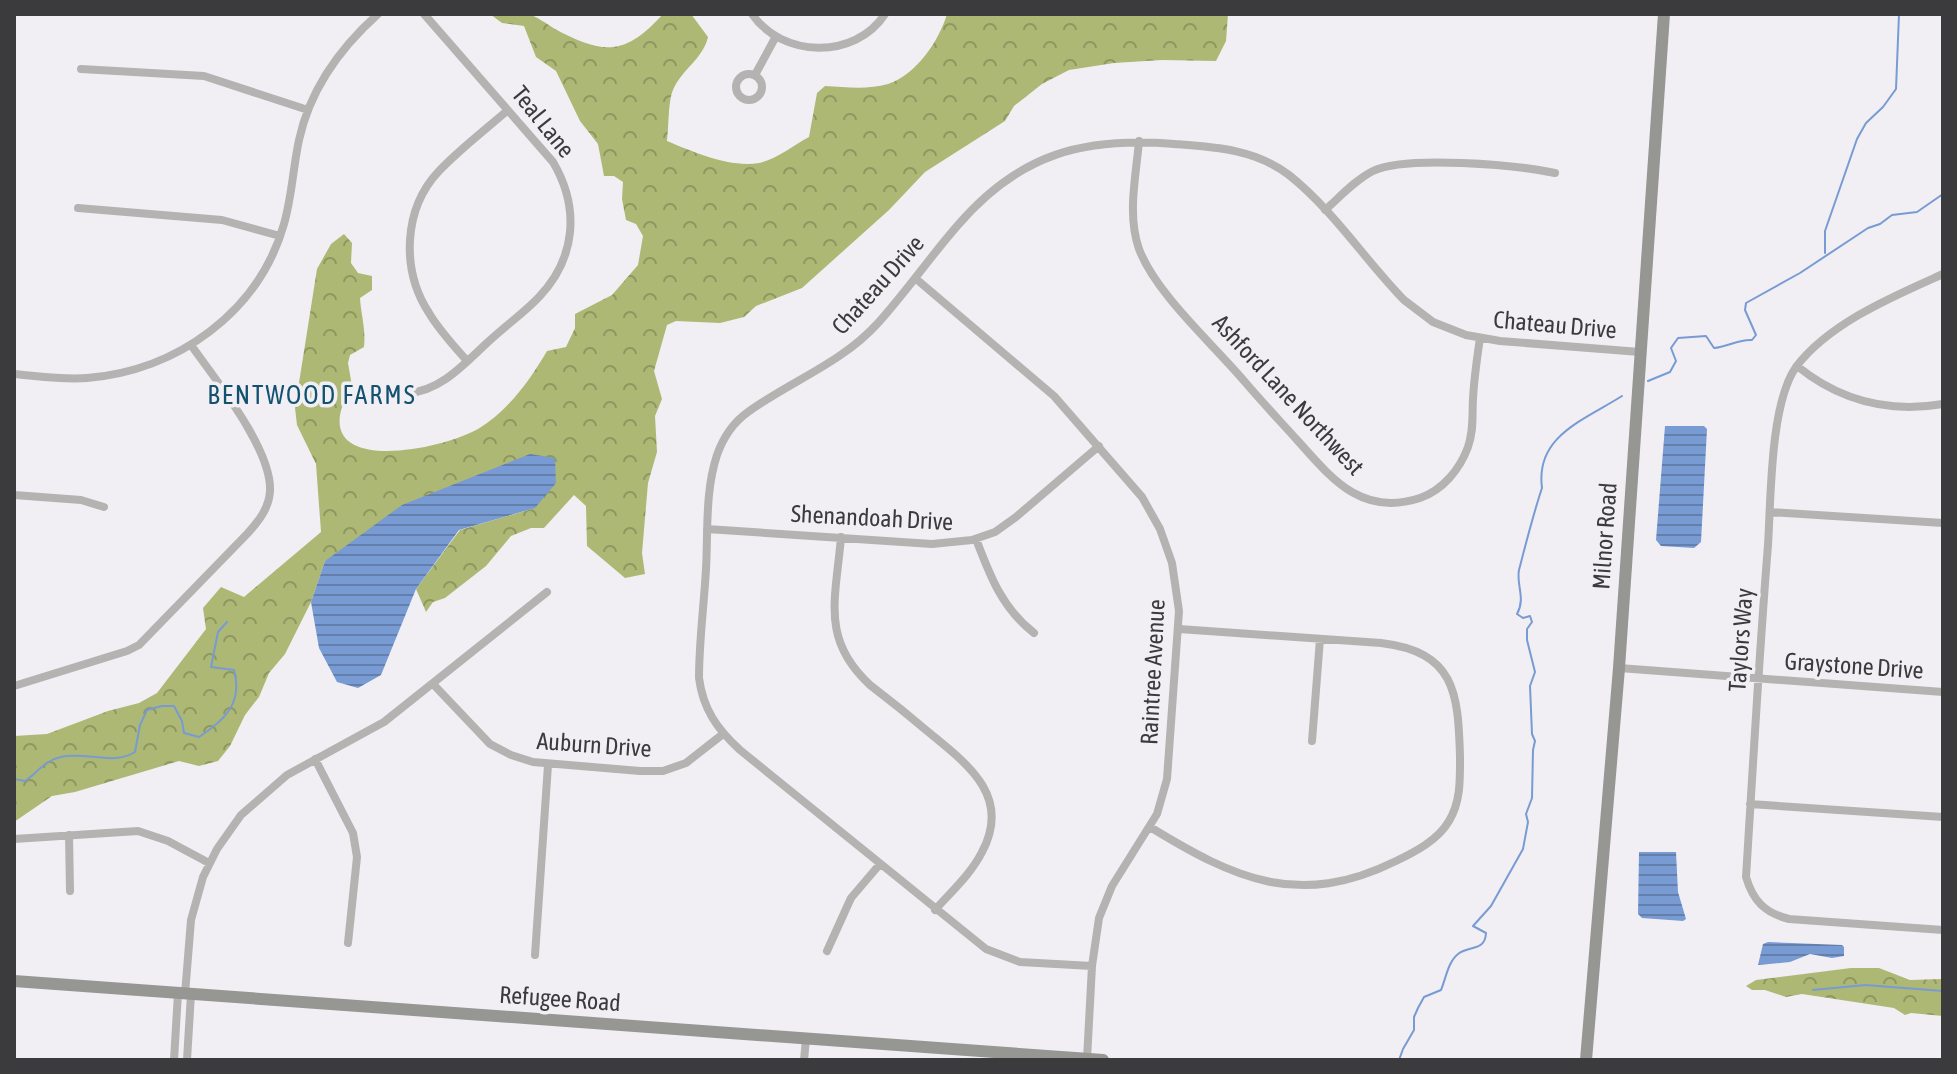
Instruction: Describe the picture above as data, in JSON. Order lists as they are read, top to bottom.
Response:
{
  "streets": {
    "main road": ["Milnor Road", "Refugee Road"],
    "street": [
      "Teal Lane",
      "Chateau Drive",
      "Ashford Lane Northwest",
      "Shenandoah Drive",
      "Taylors Way",
      "Graystone Drive",
      "Raintree Avenue",
      "Auburn Drive"
    ]
  },
  "crossings": [
    ["Chateau Drive", "Ashford Lane Northwest"],
    ["Chateau Drive", "Shenandoah Drive"],
    ["Chateau Drive", "Milnor Road"],
    ["Chateau Drive", "Raintree Avenue"],
    ["Chateau Drive", "Auburn Drive"],
    ["Shenandoah Drive", "Raintree Avenue"],
    ["Milnor Road", "Graystone Drive"],
    ["Taylors Way", "Graystone Drive"],
    ["Raintree Avenue", "Refugee Road"]
  ],
  "districts": ["BENTWOOD FARMS"]
}
